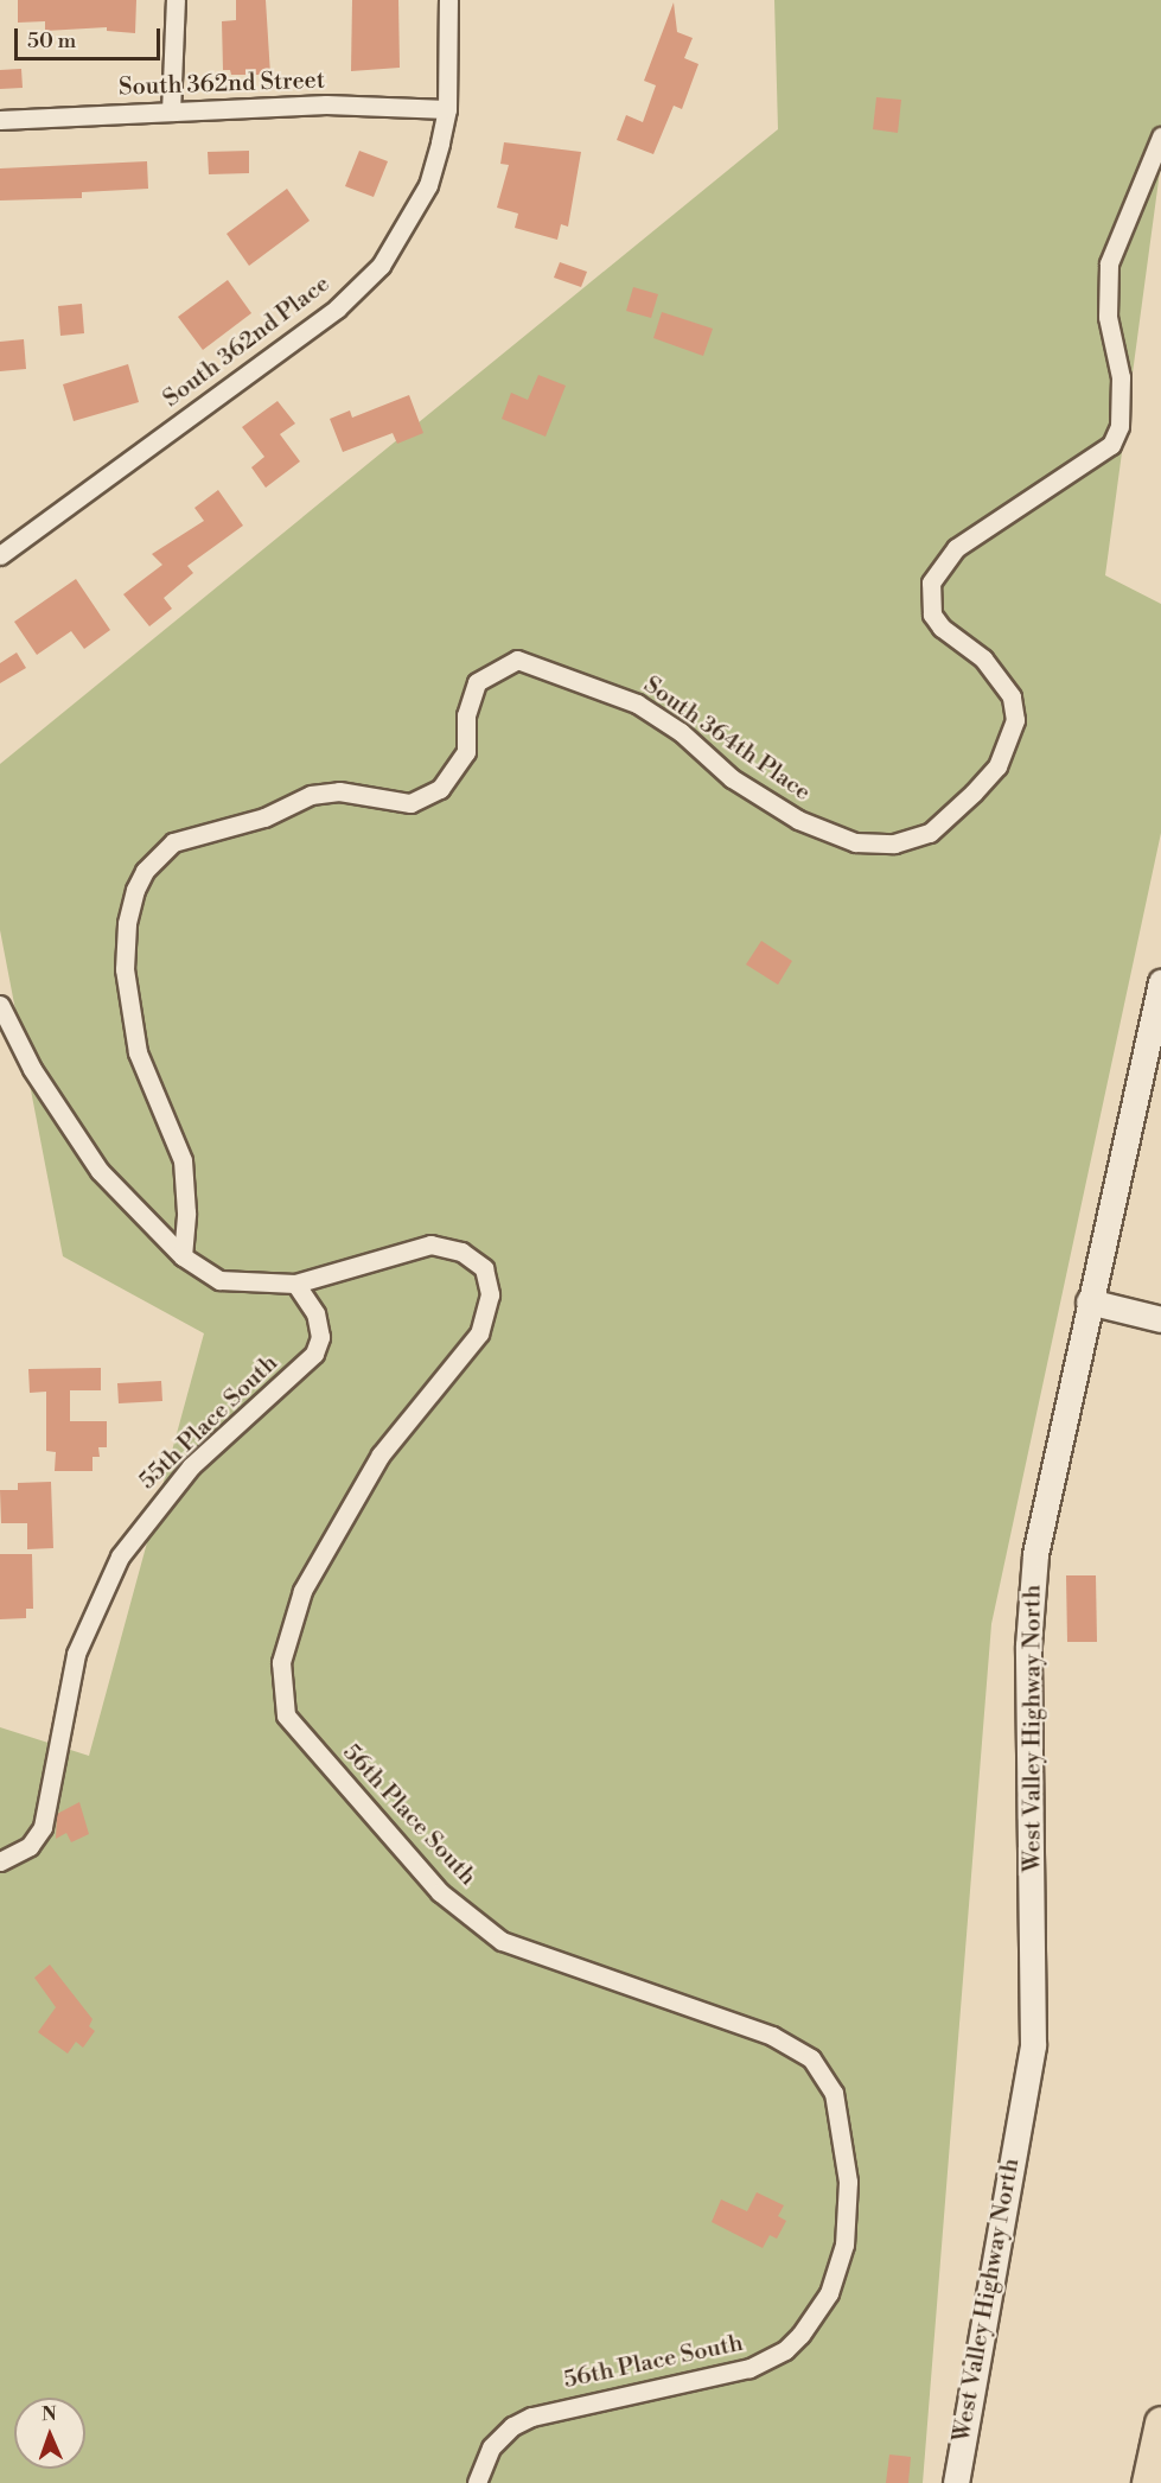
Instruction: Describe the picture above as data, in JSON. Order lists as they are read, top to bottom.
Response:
{
  "streets": {
    "main road": ["West Valley Highway North"],
    "street": [
      "South 362nd Street",
      "South 362nd Place",
      "South 364th Place",
      "55th Place South",
      "56th Place South"
    ]
  },
  "crossings": [
    ["South 362nd Street", "South 362nd Place"],
    ["South 364th Place", "56th Place South"],
    ["55th Place South", "56th Place South"]
  ],
  "scale_bar": "50 m",
  "north": "top"
}
